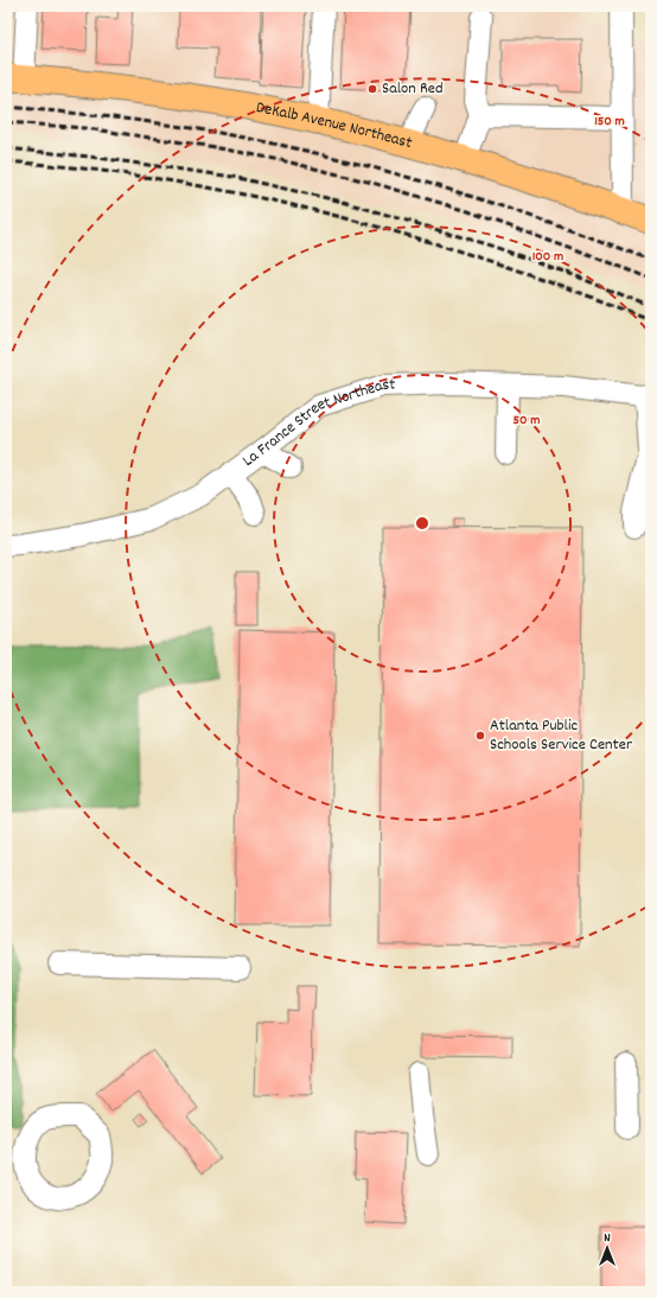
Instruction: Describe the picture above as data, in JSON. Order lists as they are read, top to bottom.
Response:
{
  "streets": {
    "main road": ["DeKalb Avenue Northeast"],
    "street": ["La France Street Northeast"]
  },
  "places": ["Salon Red", "Atlanta Public Schools Service Center"],
  "north": "top",
  "rings": ["150 m", "100 m", "50 m"]
}
